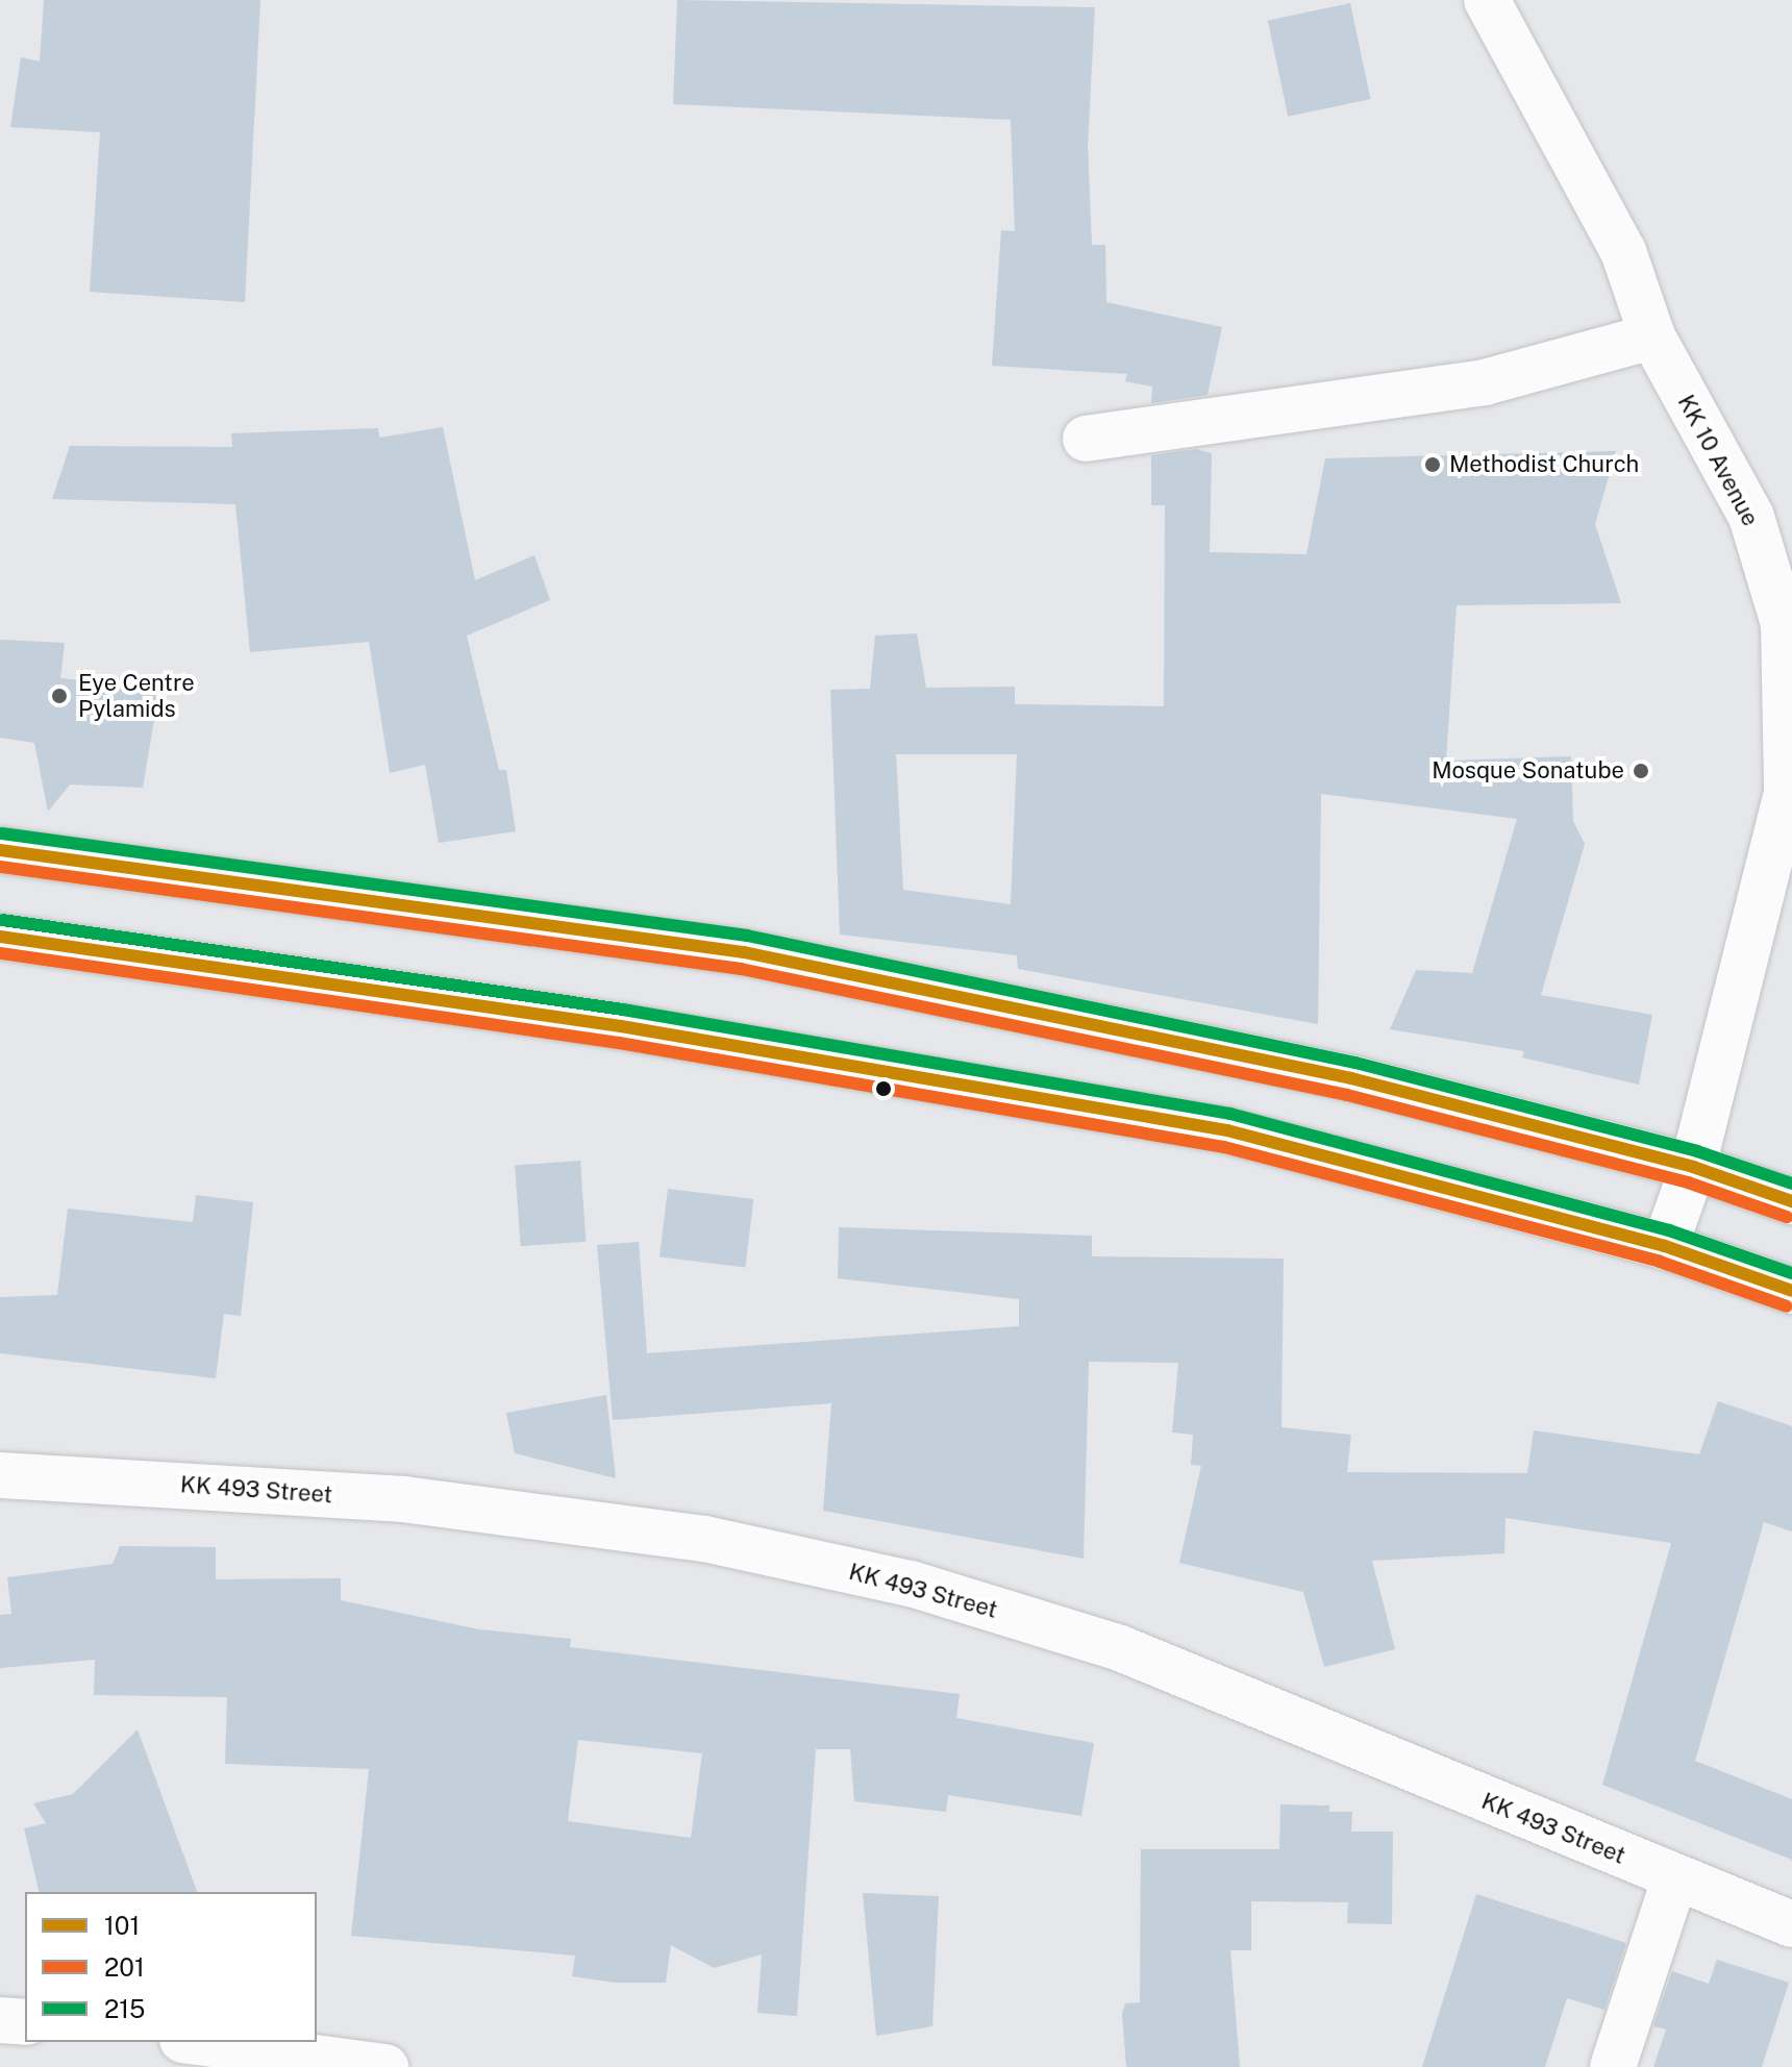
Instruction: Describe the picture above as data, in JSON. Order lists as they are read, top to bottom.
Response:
{
  "streets": {
    "main road": ["KK 10 Avenue", "KK 493 Street"]
  },
  "places": ["Methodist Church", "Eye Centre Pylamids", "Mosque Sonatube"],
  "lines": ["transit line 215", "transit line 101", "transit line 201"],
  "legend": ["101", "201", "215"]
}
